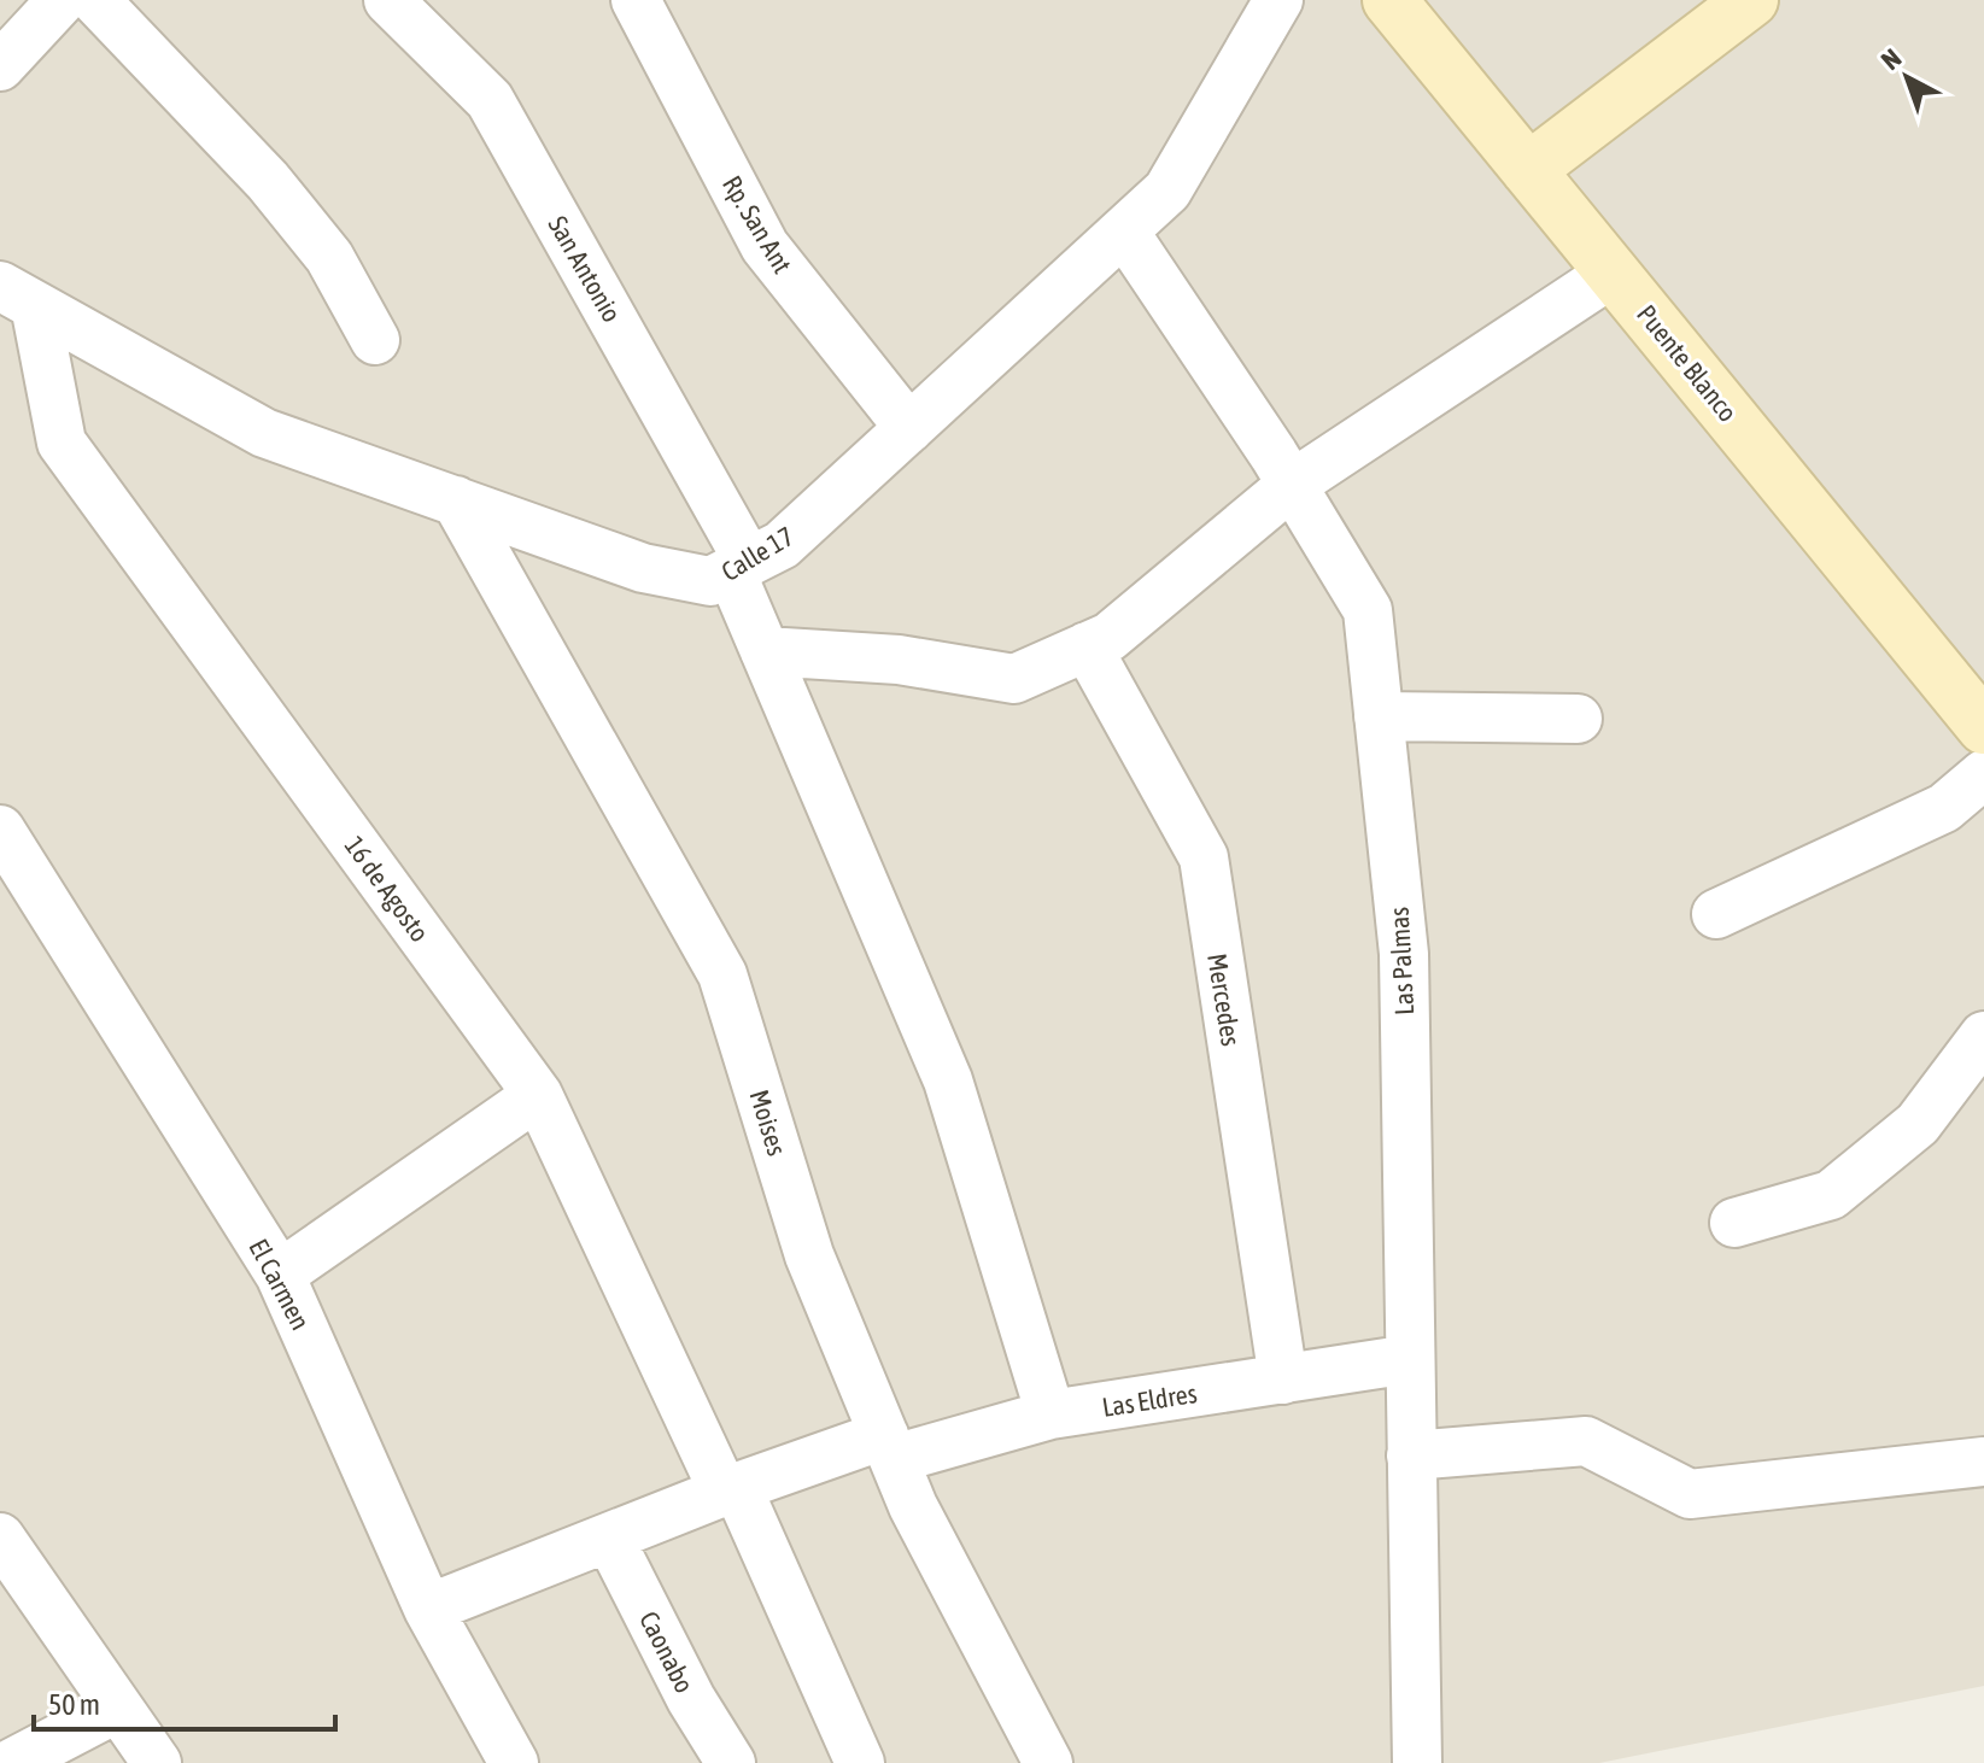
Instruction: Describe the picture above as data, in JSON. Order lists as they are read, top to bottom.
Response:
{
  "streets": {
    "street": [
      "Rp. San Ant",
      "San Antonio",
      "Puente Blanco",
      "Calle 17",
      "16 de Agosto",
      "Las Palmas",
      "Mercedes",
      "Moises",
      "El Carmen",
      "Las Eldres",
      "Caonabo"
    ]
  },
  "crossings": [
    ["Rp. San Ant", "Calle 17"],
    ["San Antonio", "Calle 17"],
    ["San Antonio", "Las Eldres"],
    ["Calle 17", "16 de Agosto"],
    ["Calle 17", "Las Palmas"],
    ["Calle 17", "Moises"],
    ["16 de Agosto", "Las Eldres"],
    ["Las Palmas", "Las Eldres"],
    ["Mercedes", "Las Eldres"],
    ["Moises", "Las Eldres"],
    ["El Carmen", "Las Eldres"],
    ["Las Eldres", "Caonabo"]
  ],
  "scale_bar": "50 m",
  "north": "top left"
}
